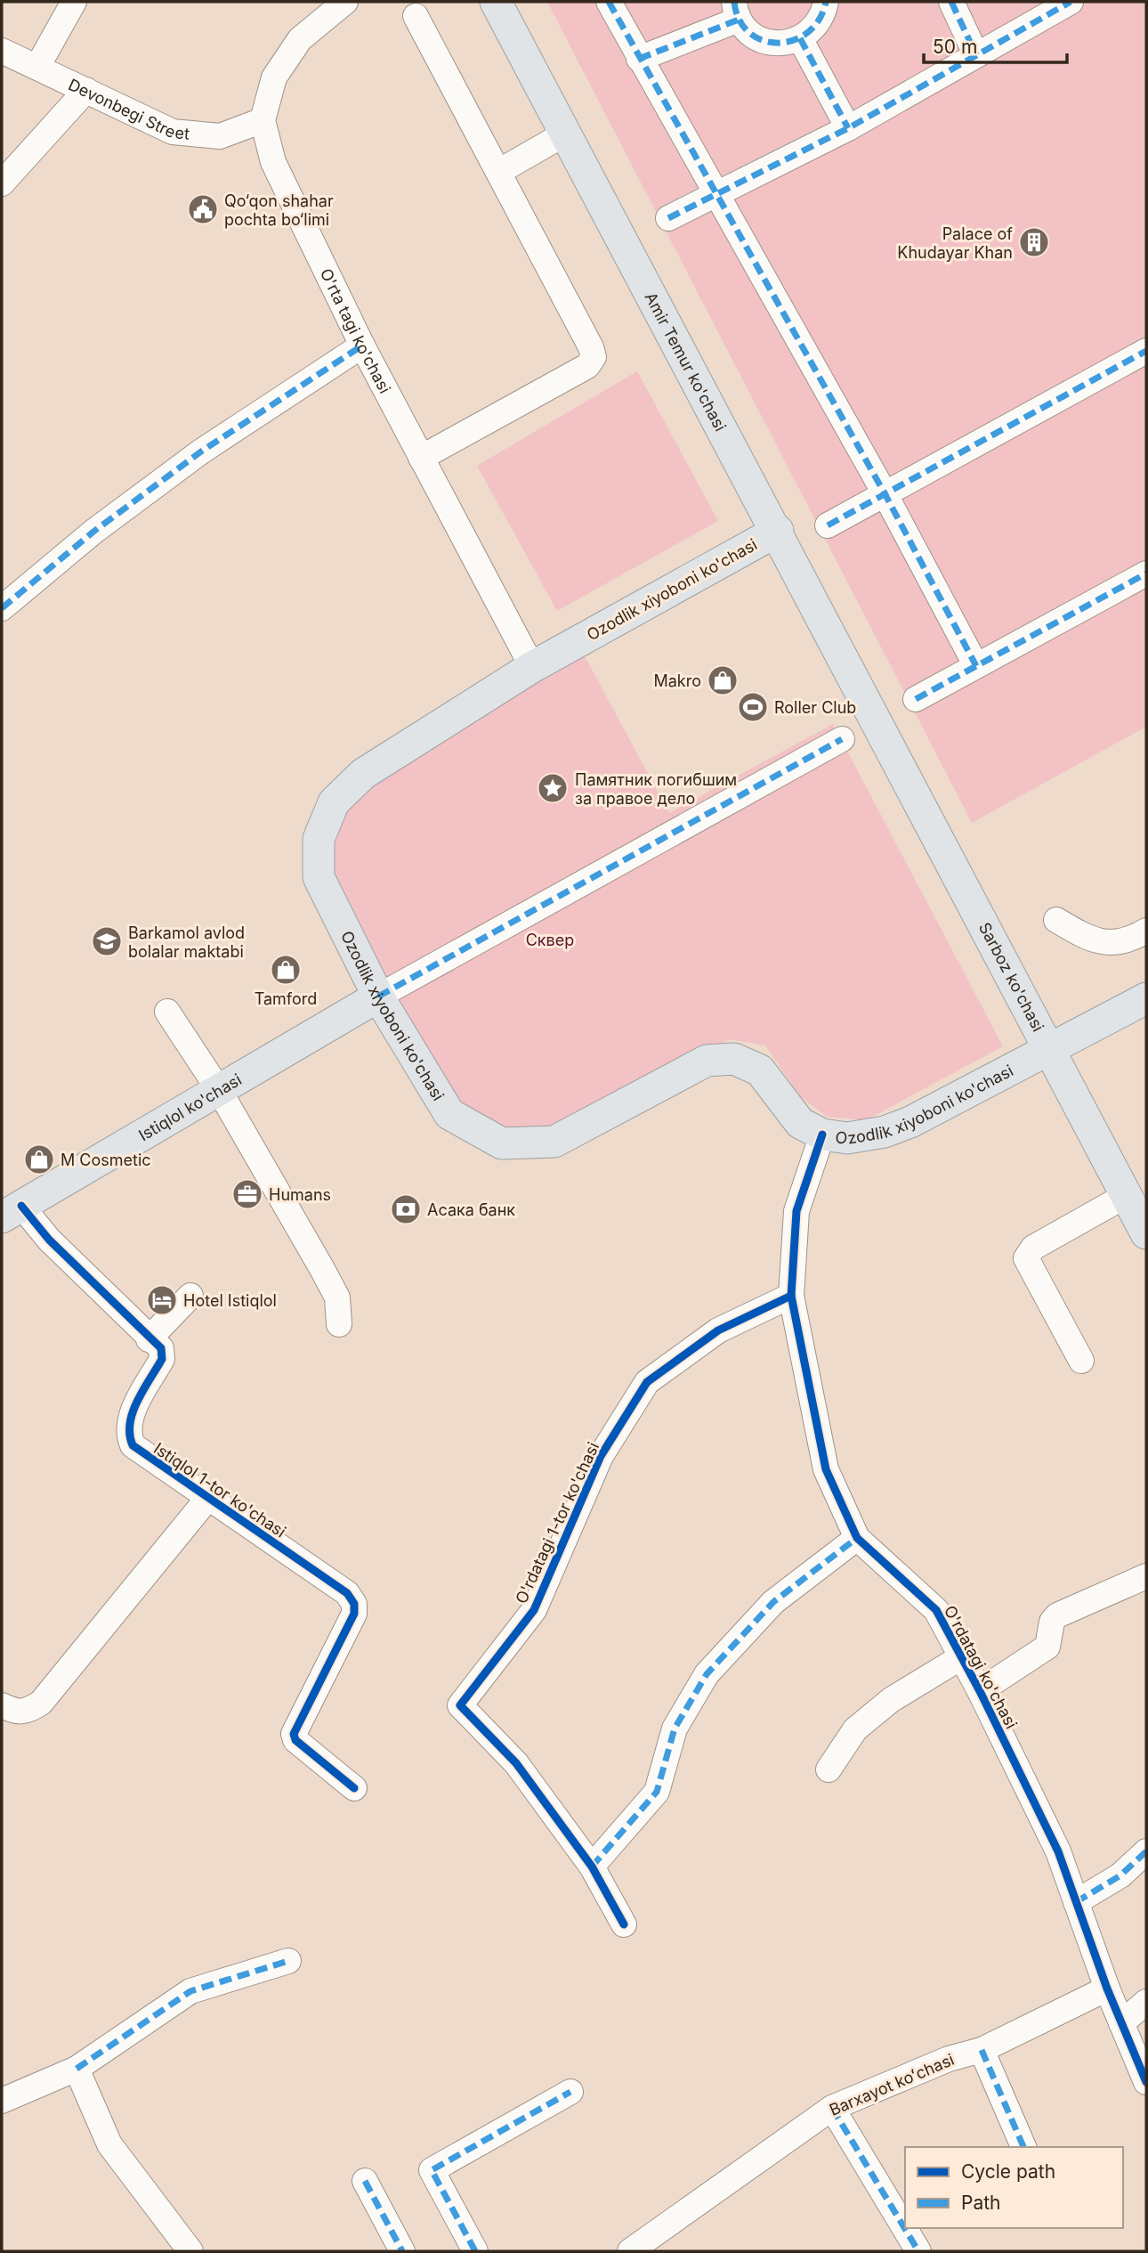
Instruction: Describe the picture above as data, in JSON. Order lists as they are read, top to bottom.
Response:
{
  "streets": {
    "main road": [
      "Amir Temur ko'chasi",
      "Ozodlik xiyoboni ko'chasi",
      "Sarboz ko'chasi",
      "Istiqlol ko'chasi"
    ],
    "street": [
      "Devonbegi Street",
      "O'rta tagi ko'chasi",
      "Istiqlol 1-tor ko'chasi",
      "O'rdatagi 1-tor ko'chasi",
      "O'rdatagi ko'chasi",
      "Barxayot koʻchasi"
    ]
  },
  "crossings": [
    ["Devonbegi Street", "O'rta tagi ko'chasi"],
    ["O'rta tagi ko'chasi", "Ozodlik xiyoboni ko'chasi"],
    ["Amir Temur ko'chasi", "Ozodlik xiyoboni ko'chasi"],
    ["Amir Temur ko'chasi", "Sarboz ko'chasi"],
    ["Ozodlik xiyoboni ko'chasi", "Sarboz ko'chasi"],
    ["Ozodlik xiyoboni ko'chasi", "Istiqlol ko'chasi"],
    ["Ozodlik xiyoboni ko'chasi", "O'rdatagi ko'chasi"],
    ["Istiqlol ko'chasi", "Istiqlol 1-tor ko'chasi"],
    ["O'rdatagi 1-tor ko'chasi", "O'rdatagi ko'chasi"],
    ["O'rdatagi ko'chasi", "Barxayot koʻchasi"]
  ],
  "parks": ["Сквер"],
  "places": {
    "public building": ["Qo‘qon shahar pochta bo‘limi"],
    "building": ["Palace of Khudayar Khan"],
    "shop": ["Makro", "Tamford", "M Cosmetic"],
    "sports": ["Roller Club"],
    "place": ["Памятник погибшим за правое дело"],
    "school or university": ["Barkamol avlod bolalar maktabi"],
    "office": ["Humans"],
    "bank": ["Асака банк"],
    "hotel": ["Hotel Istiqlol"]
  },
  "legend": ["Cycle path", "Path"],
  "scale_bar": "50 m"
}
